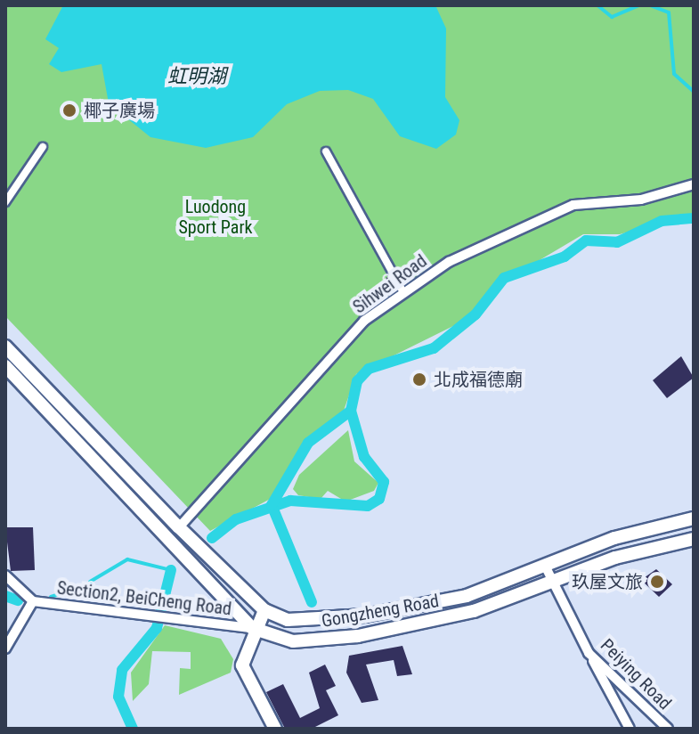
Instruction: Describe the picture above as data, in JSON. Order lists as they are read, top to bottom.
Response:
{
  "streets": {
    "street": [
      "Sihwei Road",
      "Section2, BeiCheng Road",
      "Gongzheng Road",
      "Peiying Road"
    ]
  },
  "crossings": [
    ["Sihwei Road", "Gongzheng Road"],
    ["Section2, BeiCheng Road", "Gongzheng Road"],
    ["Gongzheng Road", "Peiying Road"]
  ],
  "water": ["虹明湖"],
  "parks": ["Luodong Sport Park"],
  "places": ["椰子廣場", "北成福德廟", "玖屋文旅"]
}
